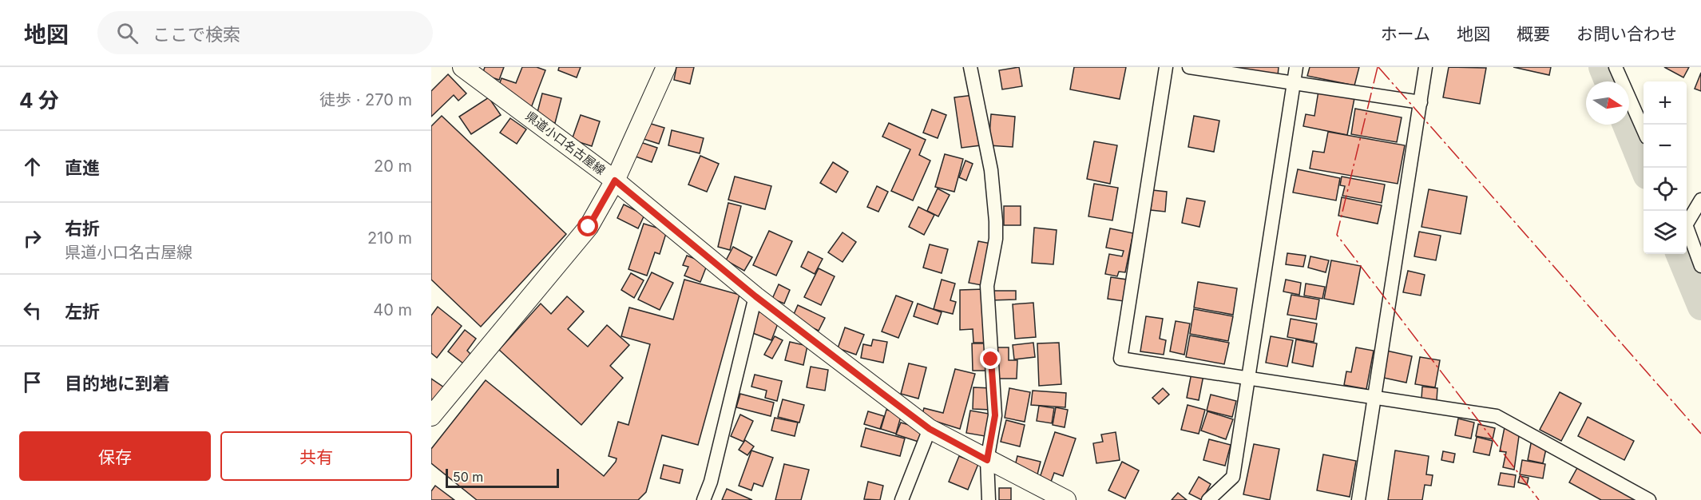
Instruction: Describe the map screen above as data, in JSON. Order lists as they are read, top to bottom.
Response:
{
  "streets": {
    "main road": ["県道小口名古屋線"]
  },
  "scale_bar": "50 m",
  "north": "right",
  "page": {
    "header": "地図",
    "search": "ここで検索",
    "nav": [
      "ホーム",
      "地図",
      "概要",
      "お問い合わせ"
    ],
    "heading": ["4 分", "徒歩 · 270 m"],
    "map_buttons": ["+", "−"],
    "list": [
      ["直進", "20 m"],
      ["右折", "県道小口名古屋線", "210 m"],
      ["左折", "40 m"],
      "目的地に到着"
    ],
    "buttons": ["保存", "共有"],
    "scale": "50 m"
  }
}
